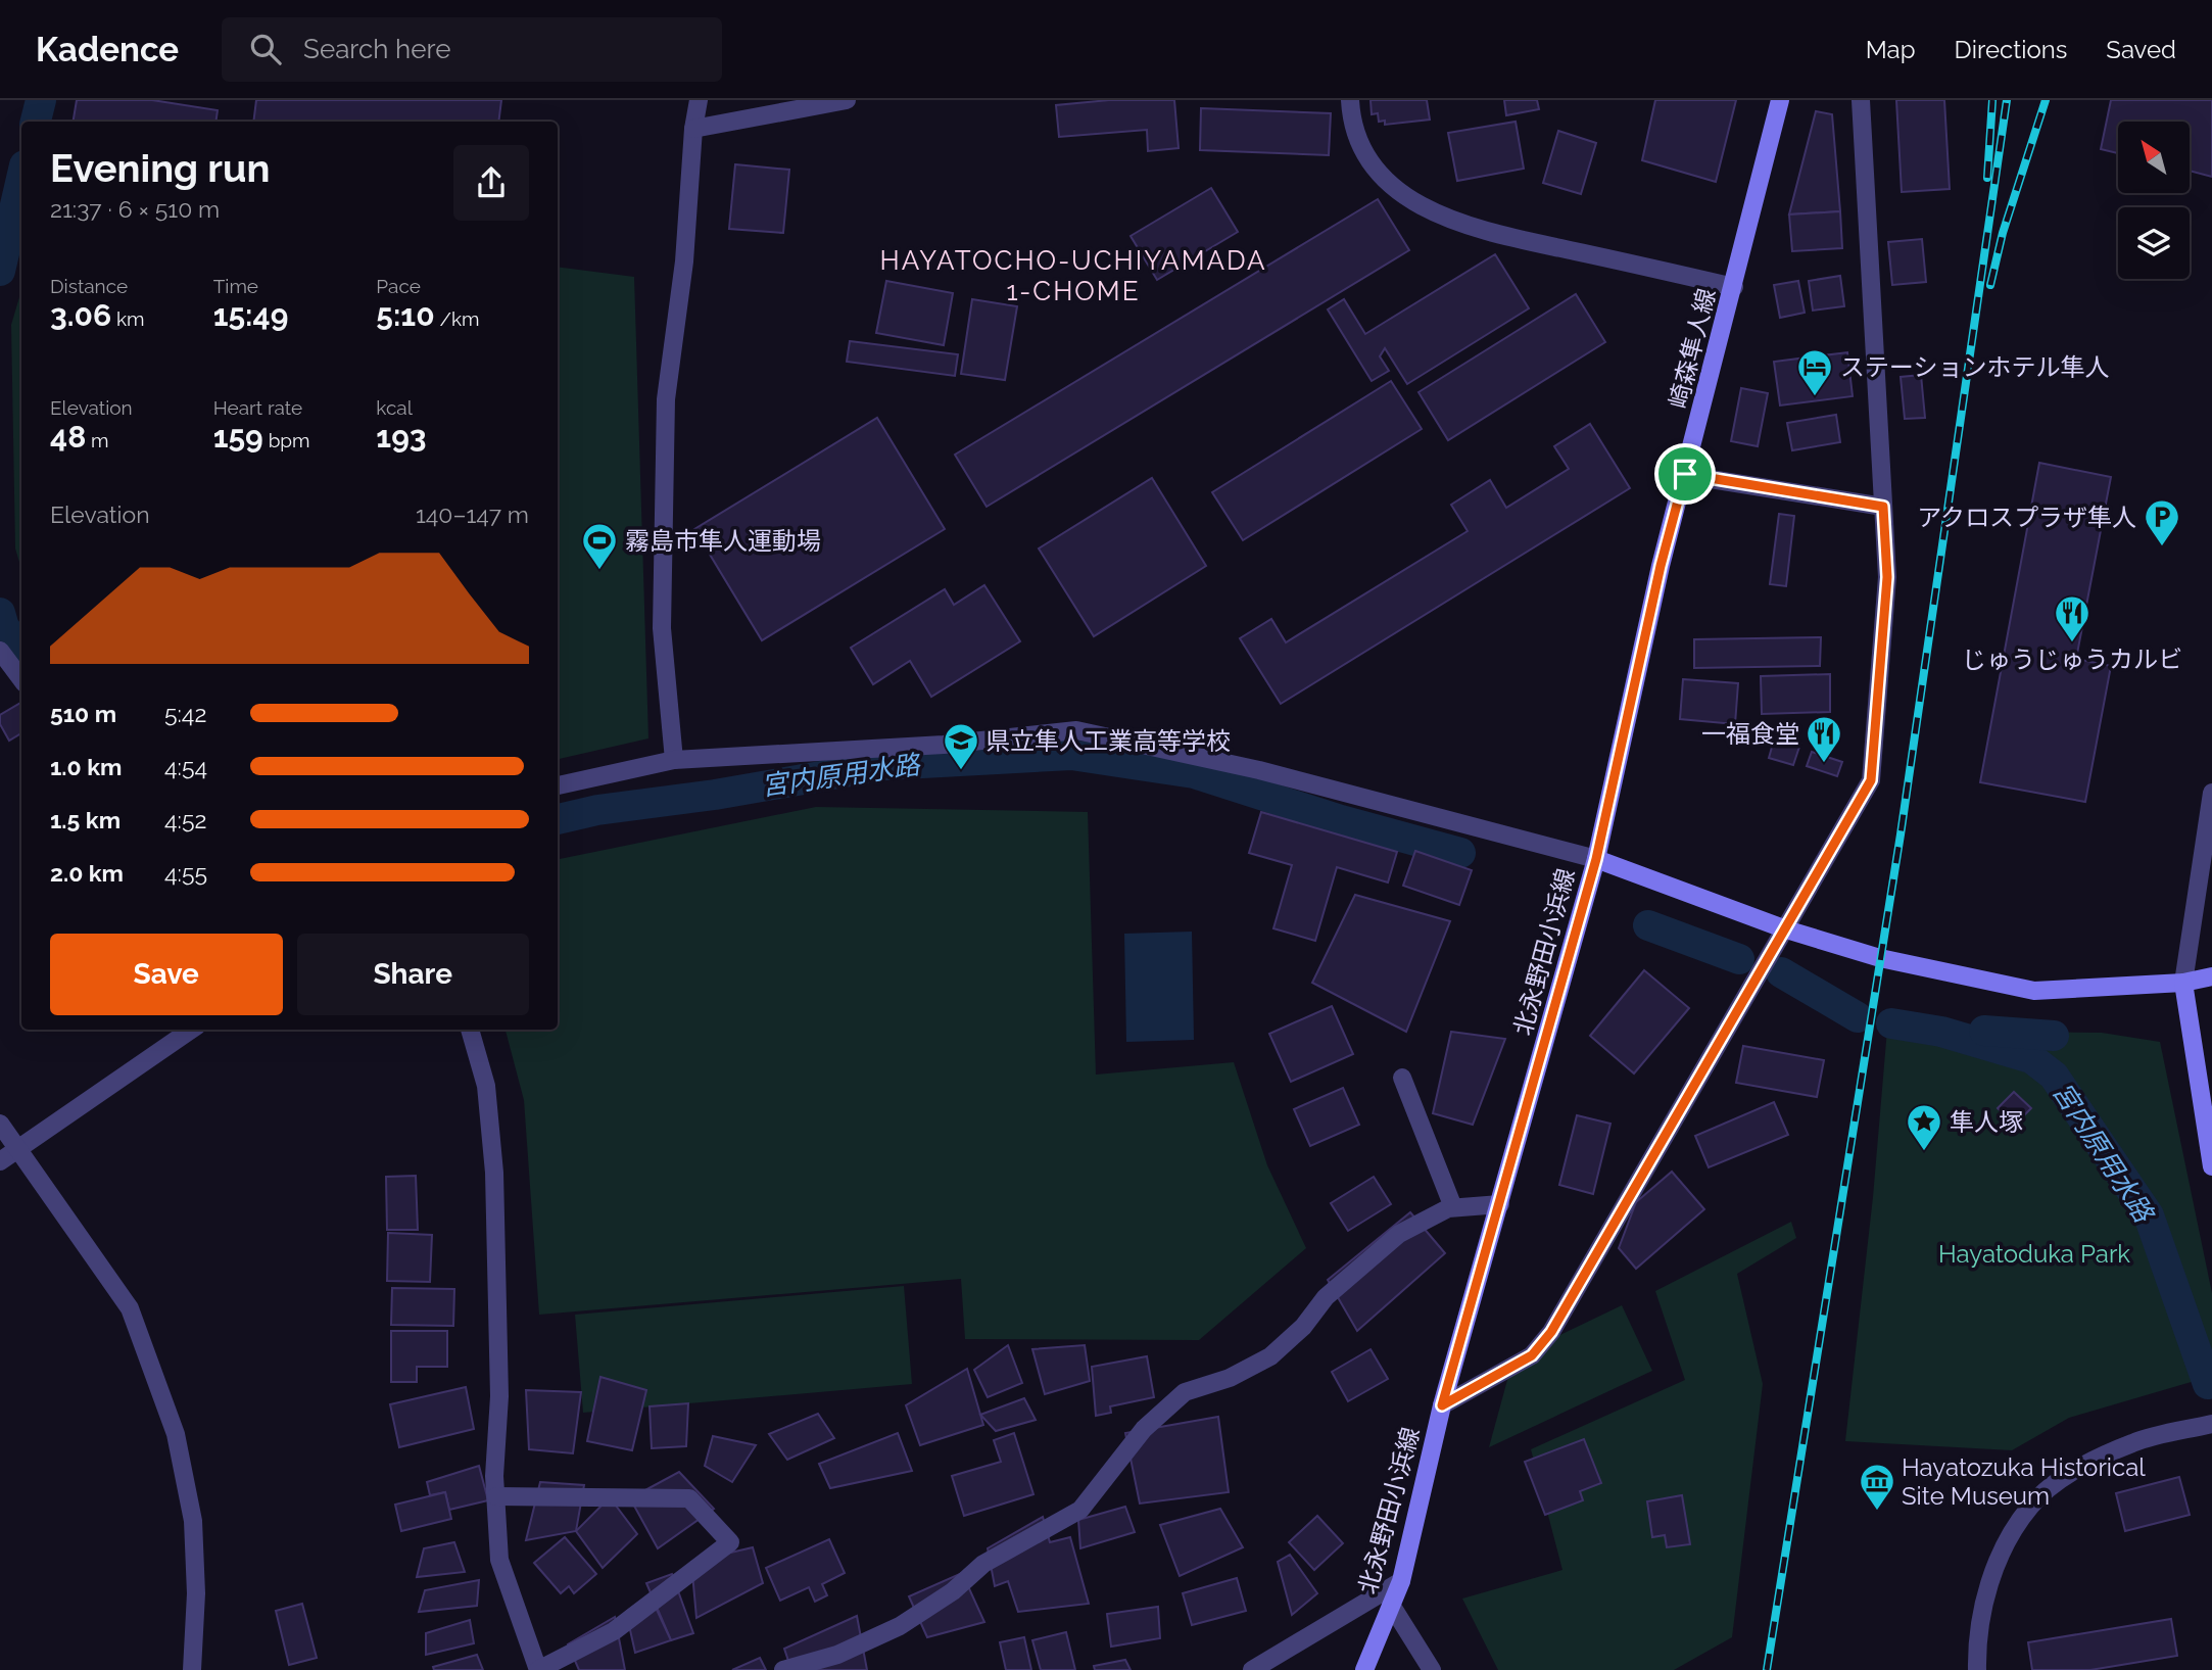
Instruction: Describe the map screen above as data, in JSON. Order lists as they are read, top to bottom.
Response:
{
  "streets": {
    "main road": ["崎森隼人線", "北永野田小浜線"]
  },
  "crossings": [
    ["崎森隼人線", "北永野田小浜線"]
  ],
  "districts": ["HAYATOCHO-UCHIYAMADA 1-CHOME"],
  "water": ["宮内原用水路"],
  "parks": ["Hayatoduka Park"],
  "places": {
    "hotel": ["ステーションホテル隼人"],
    "parking": ["アクロスプラザ隼人"],
    "sports": ["霧島市隼人運動場"],
    "restaurant": ["じゅうじゅうカルビ", "一福食堂"],
    "school or university": ["県立隼人工業高等学校"],
    "place": ["隼人塚"],
    "museum": ["Hayatozuka Historical Site Museum"]
  },
  "north": "top left",
  "page": {
    "header": "Kadence",
    "search": "Search here",
    "nav": ["Map", "Directions", "Saved"],
    "heading": ["Evening run", "21:37 · 6 × 510 m"],
    "stats": [
      ["Distance", "3.06 km"],
      ["Time", "15:49"],
      ["Pace", "5:10 /km"],
      ["Elevation", "48 m"],
      ["Heart rate", "159 bpm"],
      ["kcal", "193"]
    ],
    "chart": ["Elevation", "140–147 m"],
    "list": [
      {
        "name": "510 m",
        "note": "5:42"
      },
      {
        "name": "1.0 km",
        "note": "4:54"
      },
      {
        "name": "1.5 km",
        "note": "4:52"
      },
      {
        "name": "2.0 km",
        "note": "4:55"
      }
    ],
    "buttons": ["Save", "Share"]
  }
}
